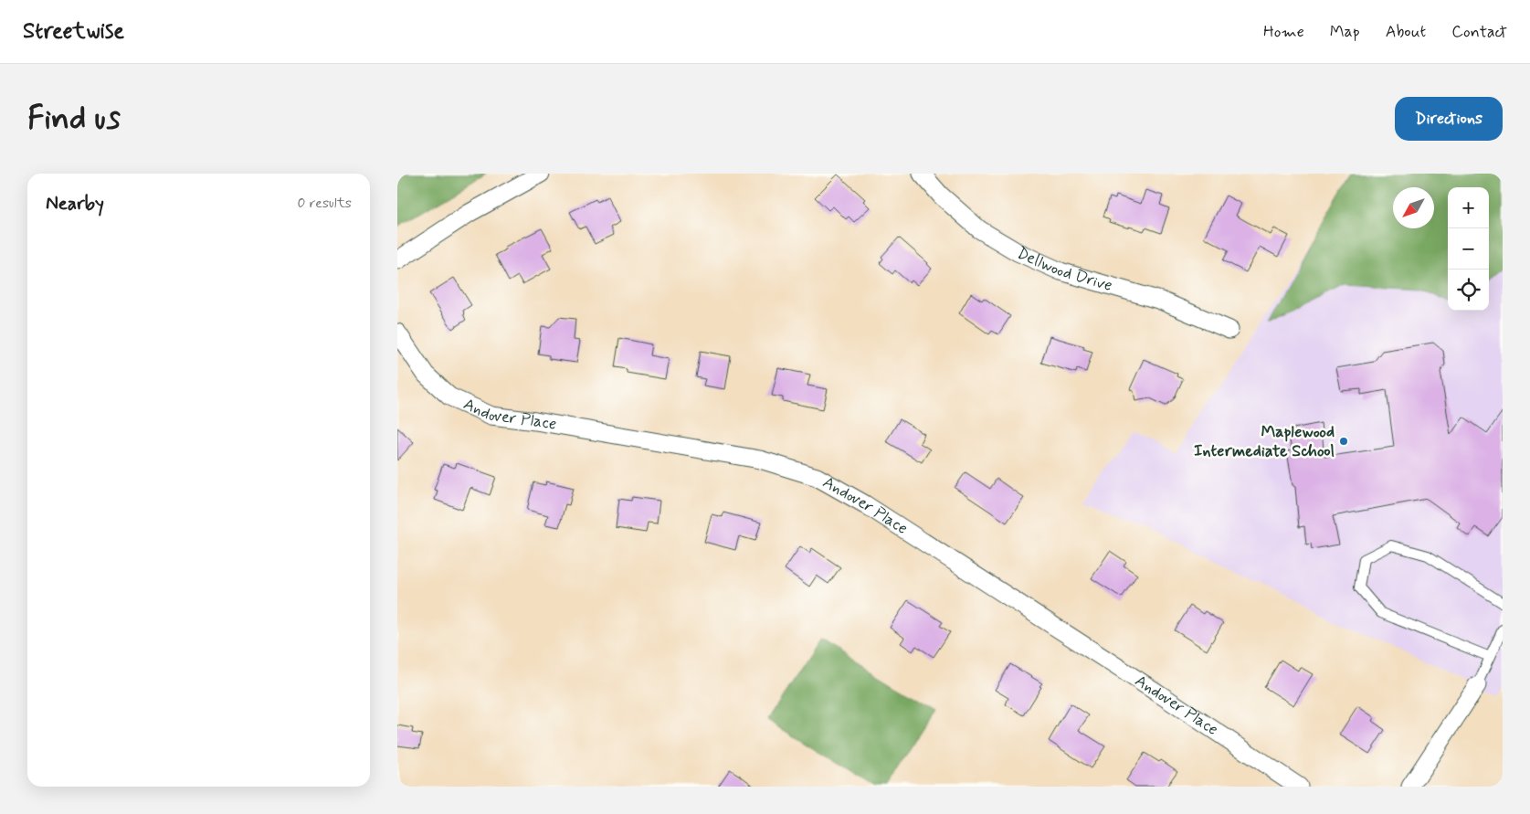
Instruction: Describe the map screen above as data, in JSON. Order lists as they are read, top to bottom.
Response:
{
  "streets": {
    "street": ["Dellwood Drive", "Andover Place"]
  },
  "places": ["Maplewood Intermediate School"],
  "north": "bottom left",
  "page": {
    "header": "Streetwise",
    "nav": [
      "Home",
      "Map",
      "About",
      "Contact"
    ],
    "buttons": "Directions",
    "title": "Find us",
    "heading": ["Nearby", "0 results"],
    "map_buttons": ["+", "−"]
  }
}
